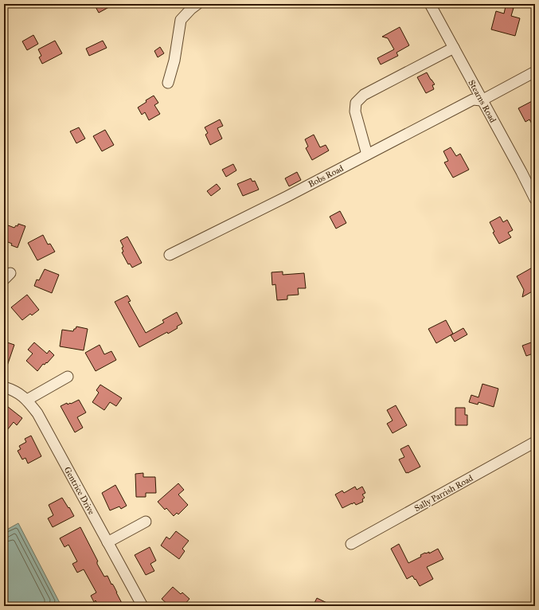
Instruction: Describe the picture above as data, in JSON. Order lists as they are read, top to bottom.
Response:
{
  "streets": {
    "street": [
      "Stearns Road",
      "Bobs Road",
      "Gentrice Drive",
      "Sally Parrish Road"
    ]
  },
  "crossings": [
    ["Stearns Road", "Bobs Road"]
  ]
}
